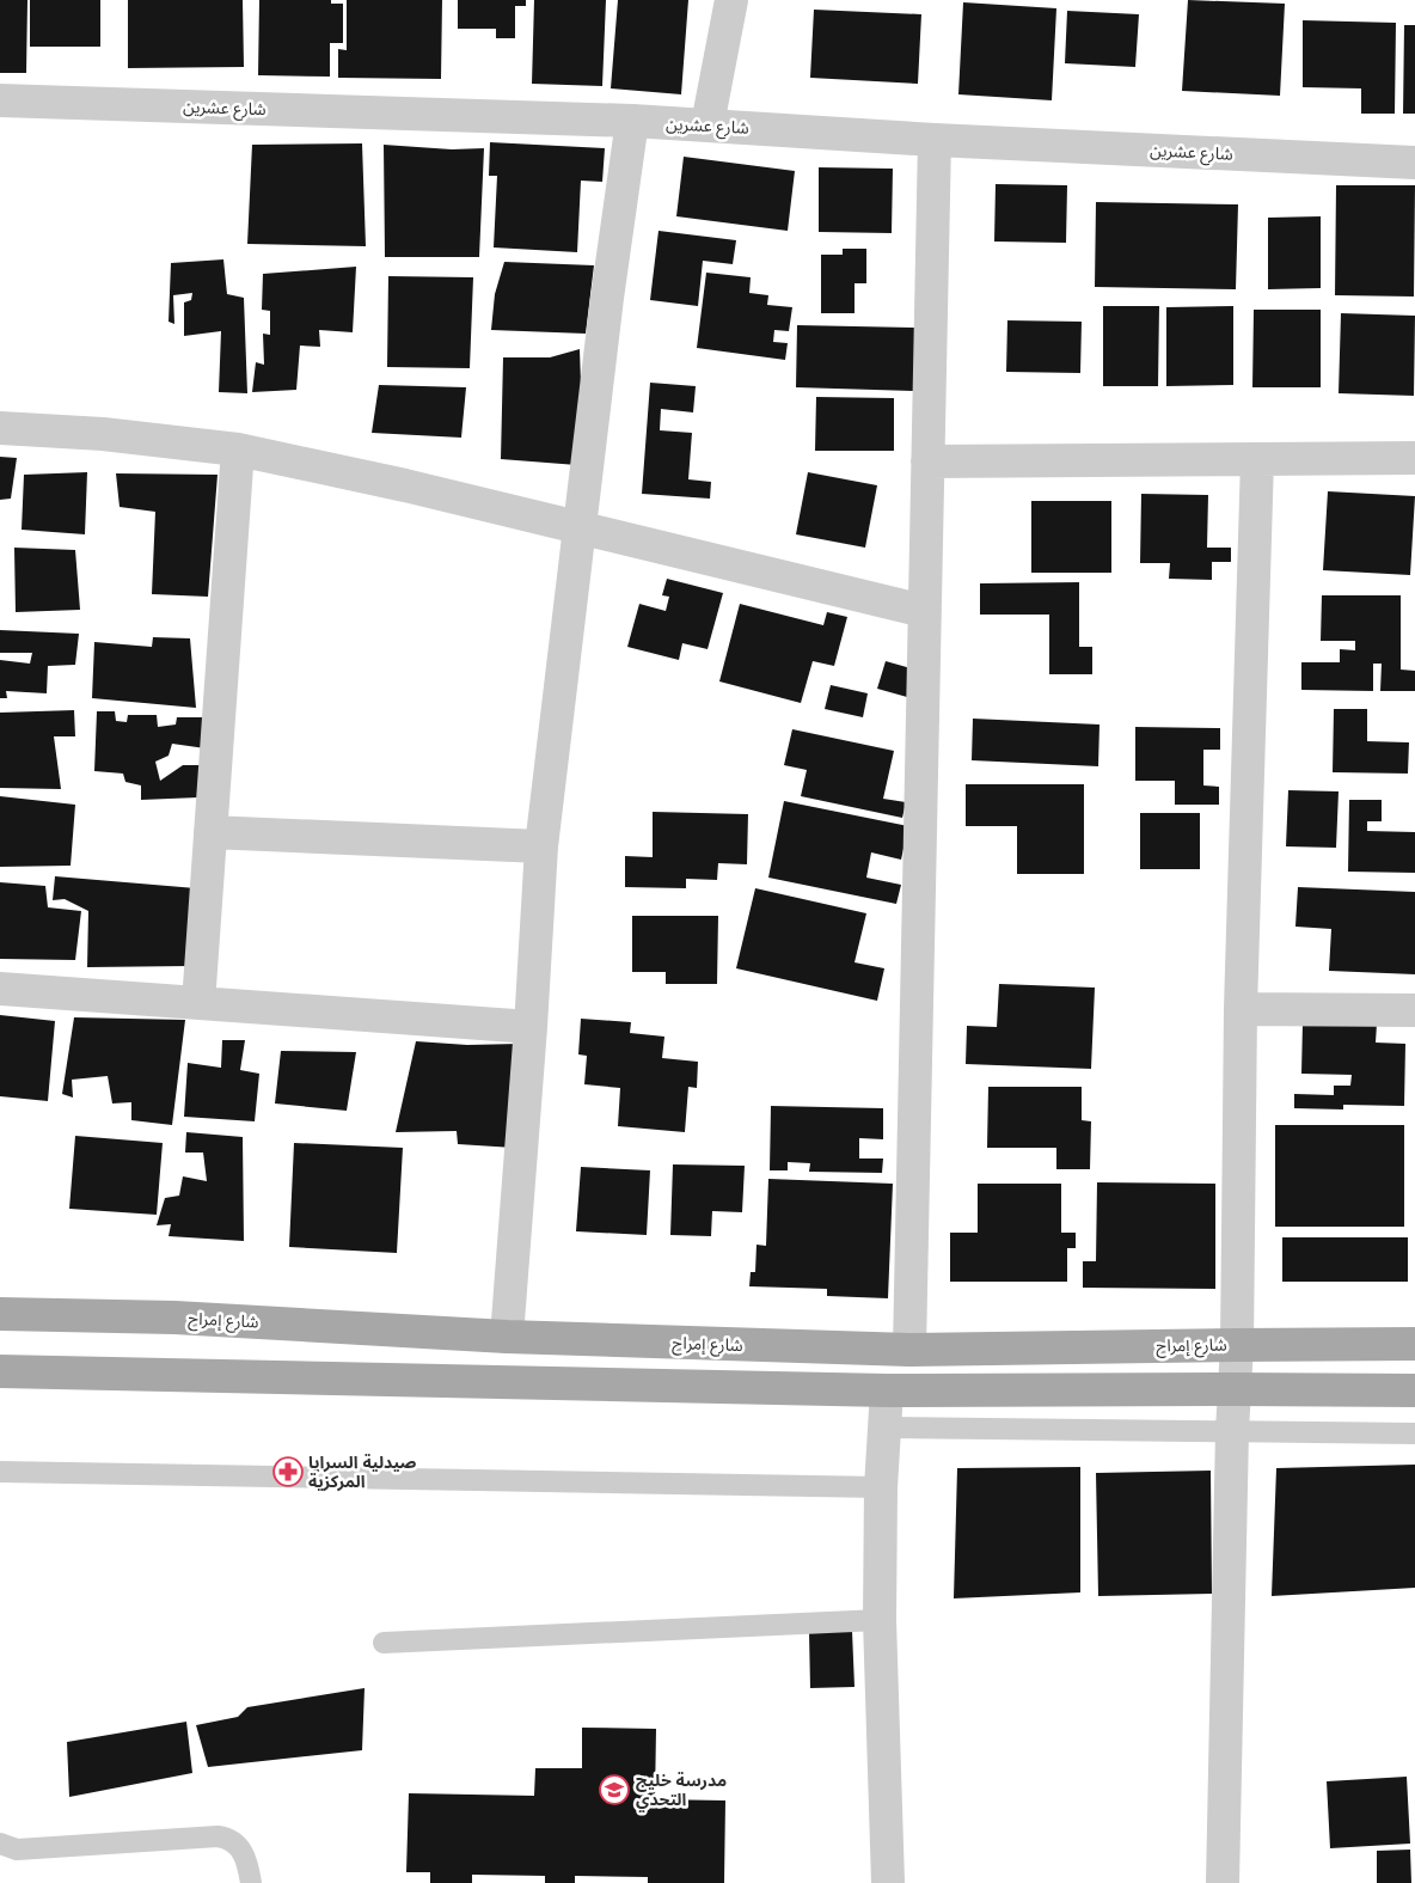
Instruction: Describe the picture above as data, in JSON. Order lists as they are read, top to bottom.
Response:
{
  "streets": {
    "main road": ["شارع إمراح"],
    "street": ["شارع عشرين"]
  },
  "places": {
    "pharmacy": ["صيدلية السرايا المركزية"],
    "school or university": ["مدرسة خليج التحدي"]
  }
}
